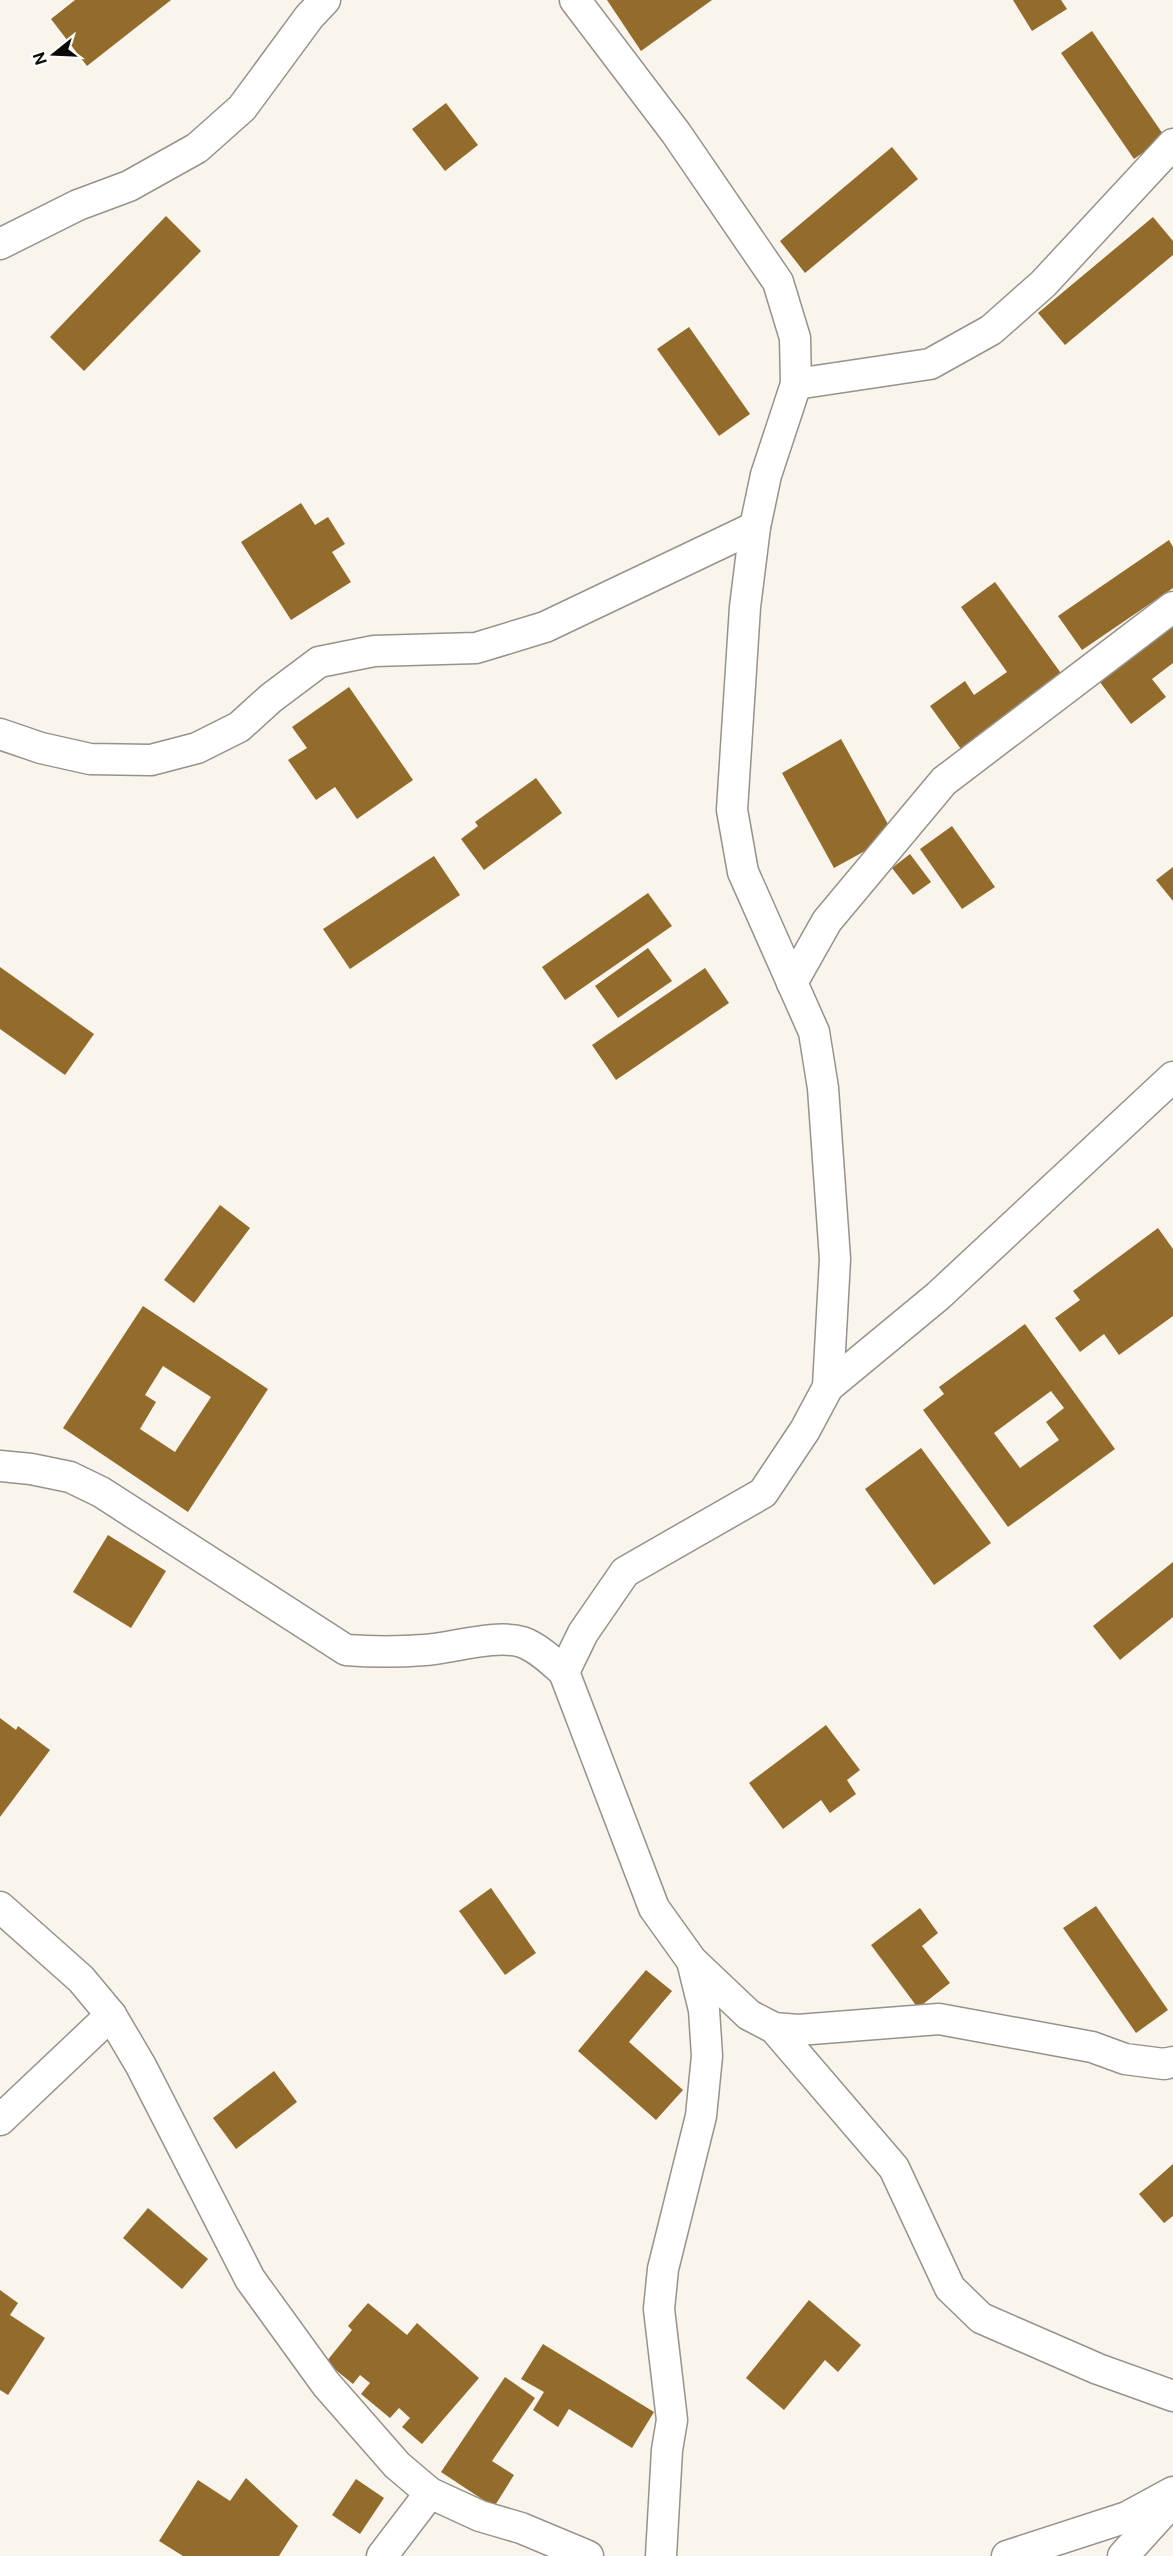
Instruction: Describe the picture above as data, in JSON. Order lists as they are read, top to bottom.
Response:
{
  "north": "left"
}
